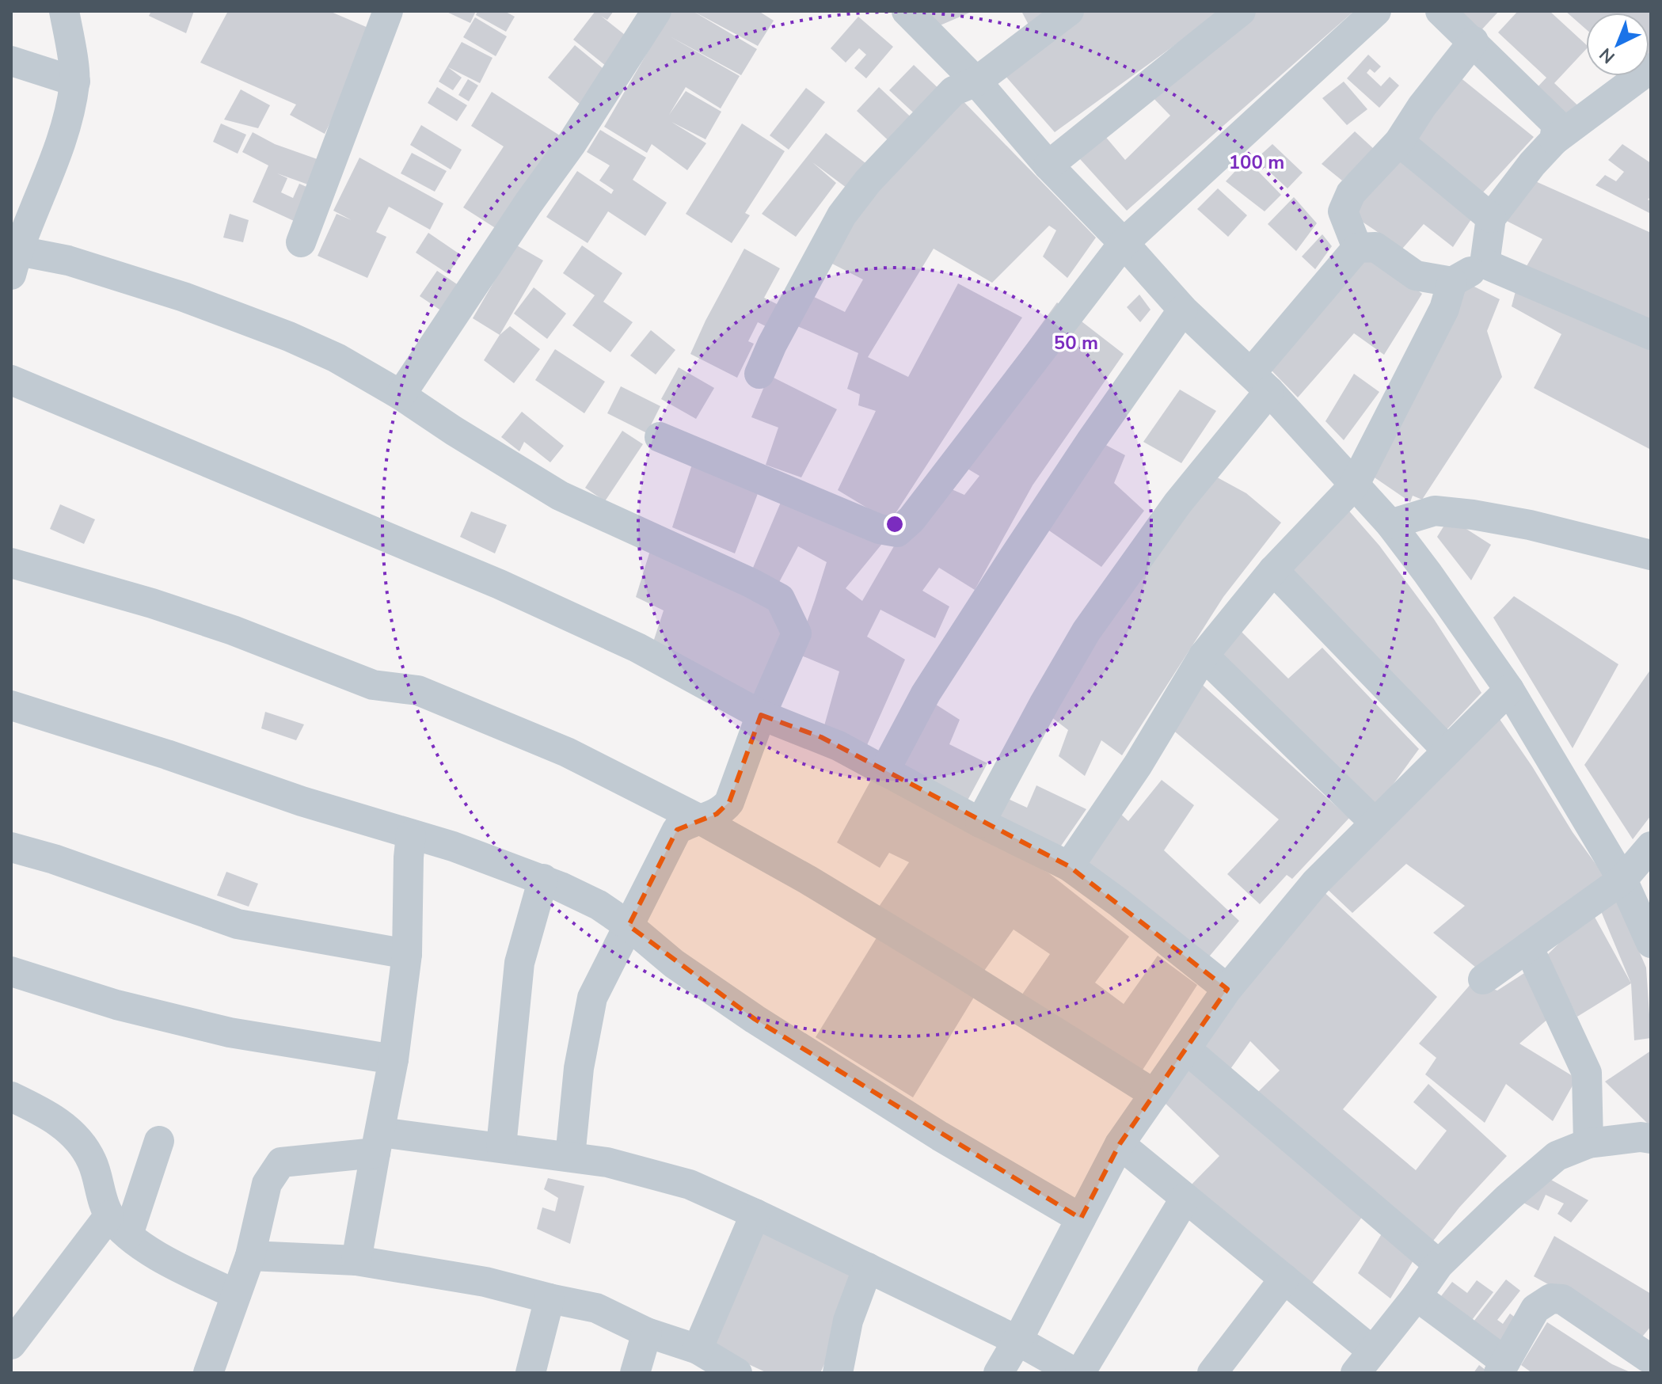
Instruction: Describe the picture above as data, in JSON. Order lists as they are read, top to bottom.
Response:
{
  "north": "bottom left",
  "rings": ["100 m", "50 m"]
}
